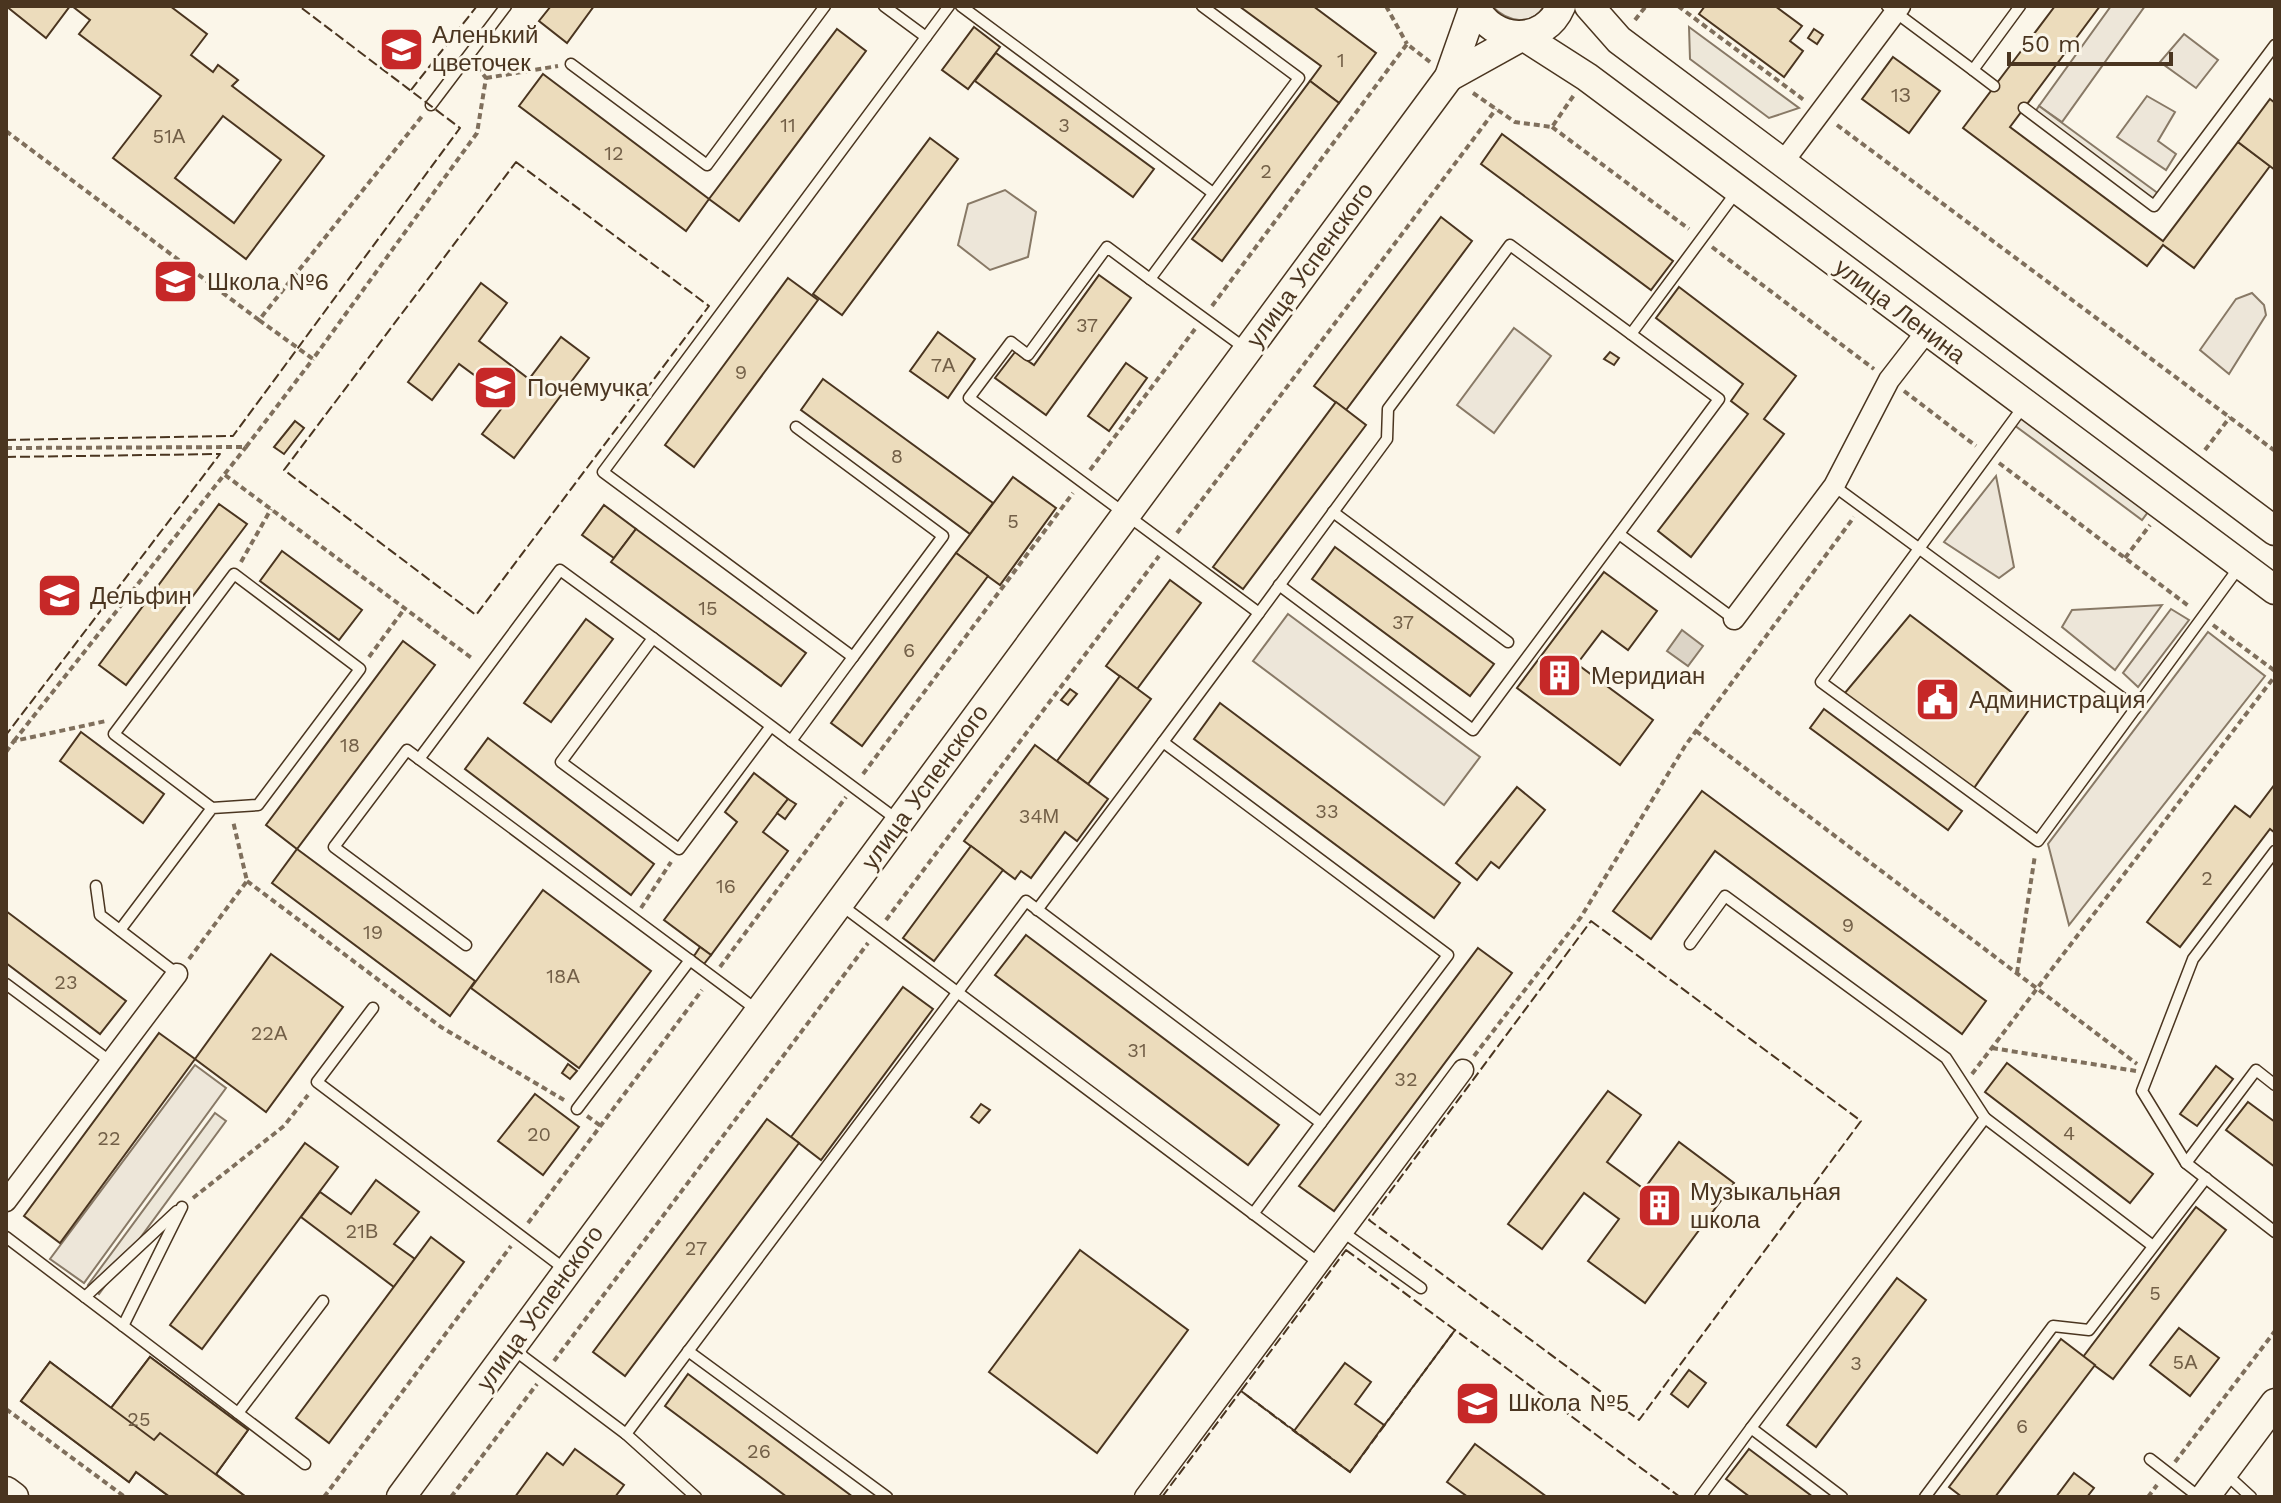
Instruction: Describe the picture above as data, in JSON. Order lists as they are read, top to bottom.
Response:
{
  "streets": {
    "street": ["улица Успенского", "улица Ленина"]
  },
  "places": {
    "school or university": [
      "Аленький цветочек",
      "Школа №6",
      "Почемучка",
      "Дельфин",
      "Школа №5"
    ],
    "building": ["Меридиан", "Музыкальная школа"],
    "public building": ["Администрация"]
  },
  "house_numbers": [
    "1",
    "1З",
    "11",
    "3",
    "51А",
    "12",
    "2",
    "37",
    "7А",
    "9",
    "8",
    "5",
    "15",
    "37",
    "6",
    "18",
    "33",
    "34М",
    "2",
    "16",
    "9",
    "19",
    "18А",
    "23",
    "22А",
    "31",
    "32",
    "4",
    "20",
    "22",
    "21В",
    "27",
    "5",
    "5А",
    "3",
    "25",
    "6",
    "26"
  ],
  "scale_bar": "50 m"
}
